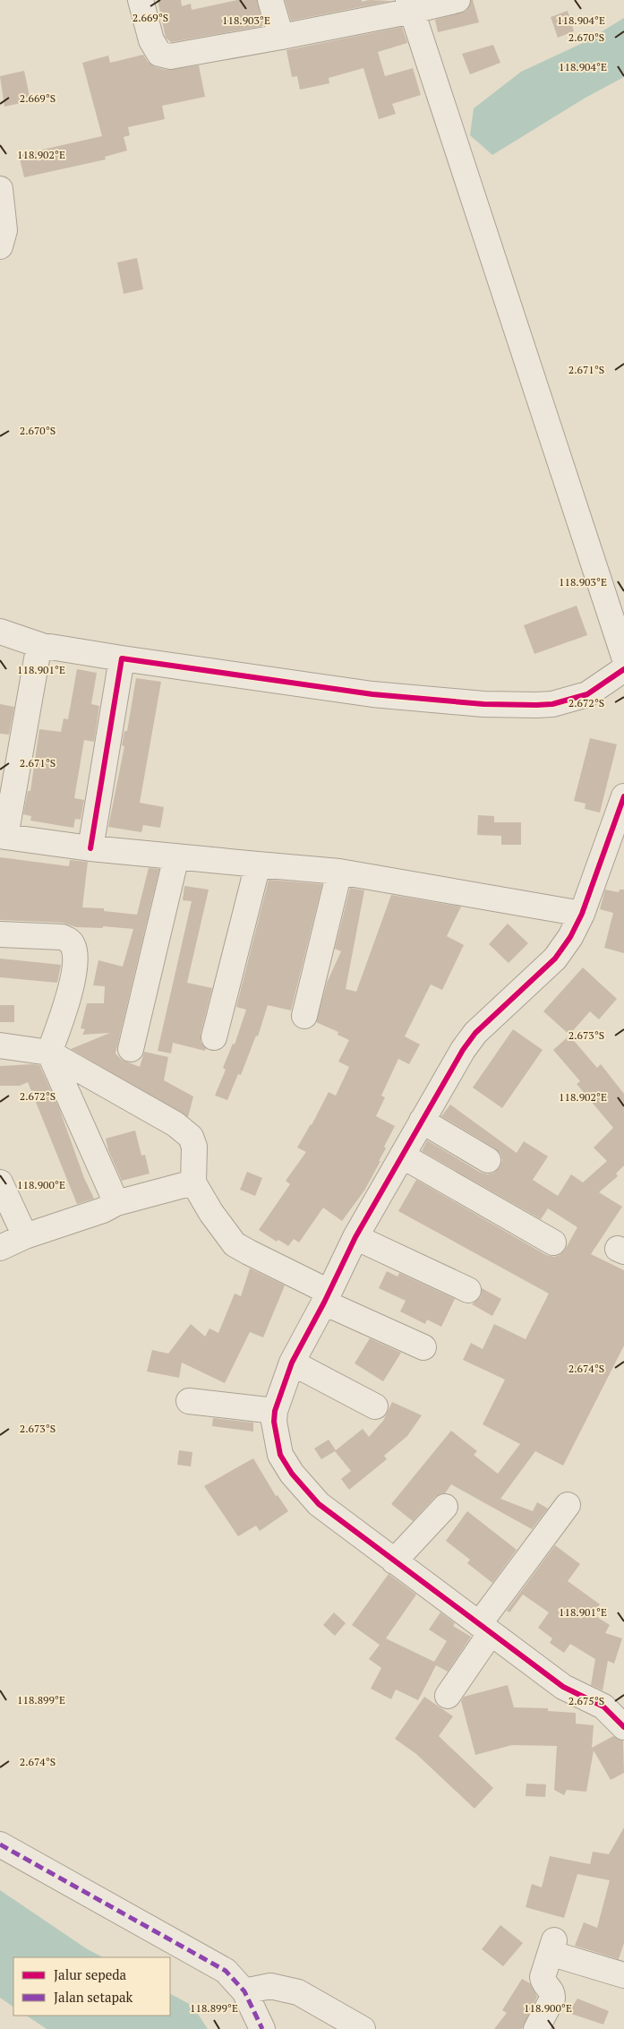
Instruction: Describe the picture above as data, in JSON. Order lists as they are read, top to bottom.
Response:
{
  "legend": ["Jalur sepeda", "Jalan setapak"],
  "coordinates": [
    "2.669°S",
    "118.904°E",
    "118.903°E",
    "2.670°S",
    "118.902°E",
    "2.671°S",
    "118.901°E",
    "2.672°S",
    "2.673°S",
    "118.900°E",
    "2.674°S",
    "118.899°E",
    "2.675°S"
  ]
}
